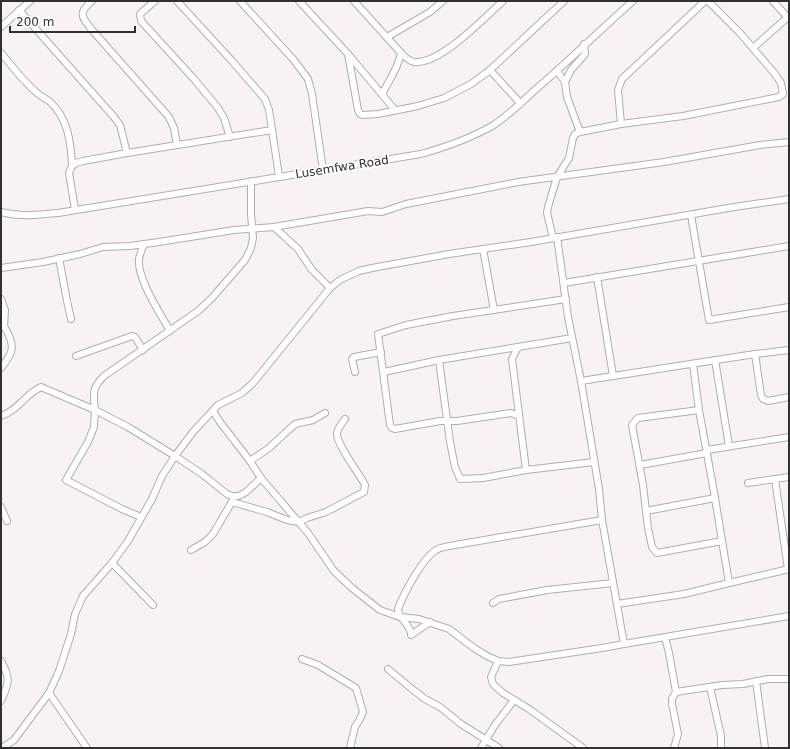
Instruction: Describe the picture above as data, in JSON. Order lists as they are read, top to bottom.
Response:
{
  "streets": {
    "street": ["Lusemfwa Road"]
  },
  "scale_bar": "200 m"
}
